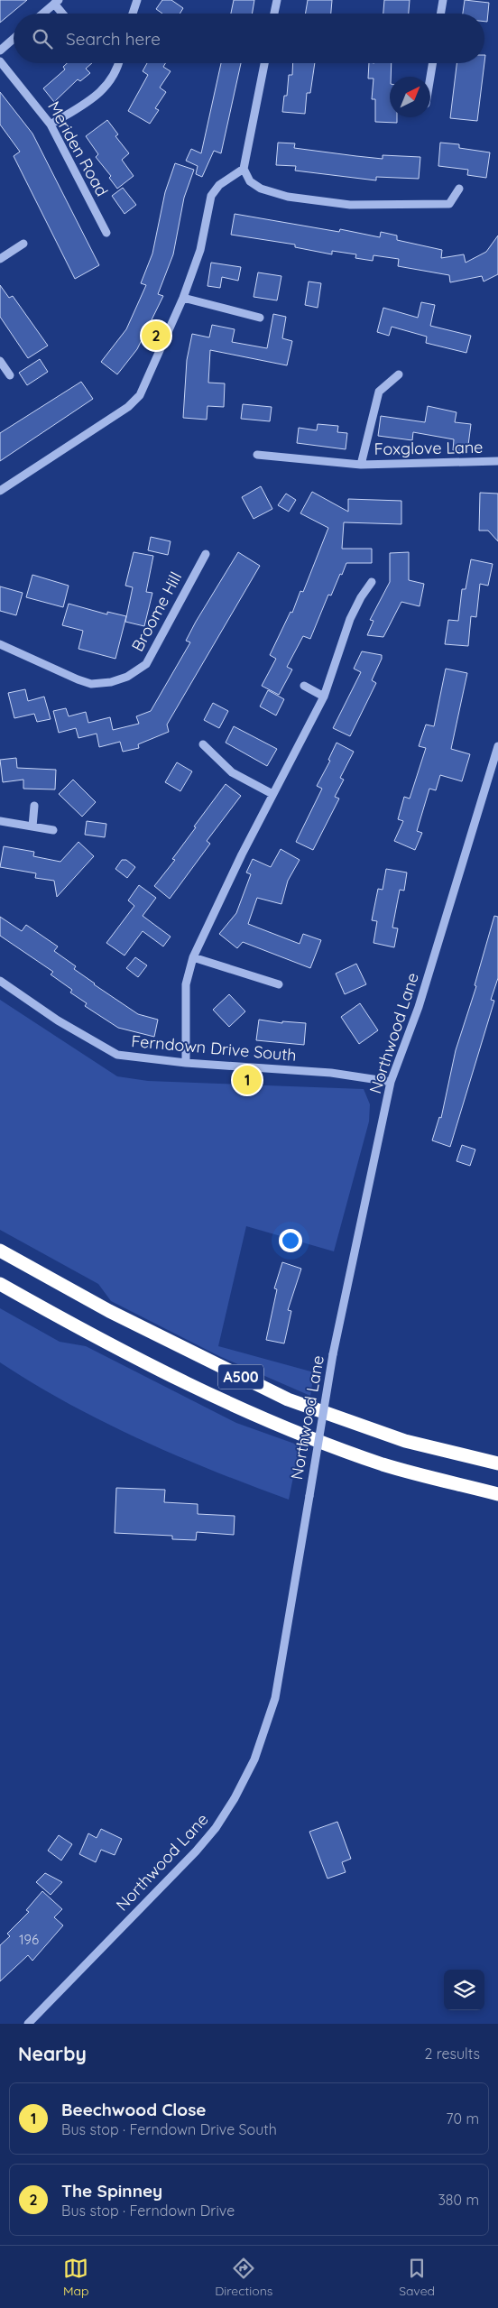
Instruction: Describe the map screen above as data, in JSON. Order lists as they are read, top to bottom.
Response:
{
  "streets": {
    "highway": ["A500"],
    "street": [
      "Meriden Road",
      "Foxglove Lane",
      "Broome Hill",
      "Northwood Lane",
      "Ferndown Drive South"
    ]
  },
  "crossings": [
    ["Northwood Lane", "Ferndown Drive South"]
  ],
  "house_numbers": ["196"],
  "north": "top right",
  "page": {
    "search": "Search here",
    "pins": ["2", "1"],
    "heading": ["Nearby", "2 results"],
    "list": [
      {
        "mark": "1",
        "name": "Beechwood Close",
        "note": "Bus stop · Ferndown Drive South",
        "value": "70 m"
      },
      {
        "mark": "2",
        "name": "The Spinney",
        "note": "Bus stop · Ferndown Drive",
        "value": "380 m"
      }
    ],
    "nav": ["Map", "Directions", "Saved"]
  }
}
